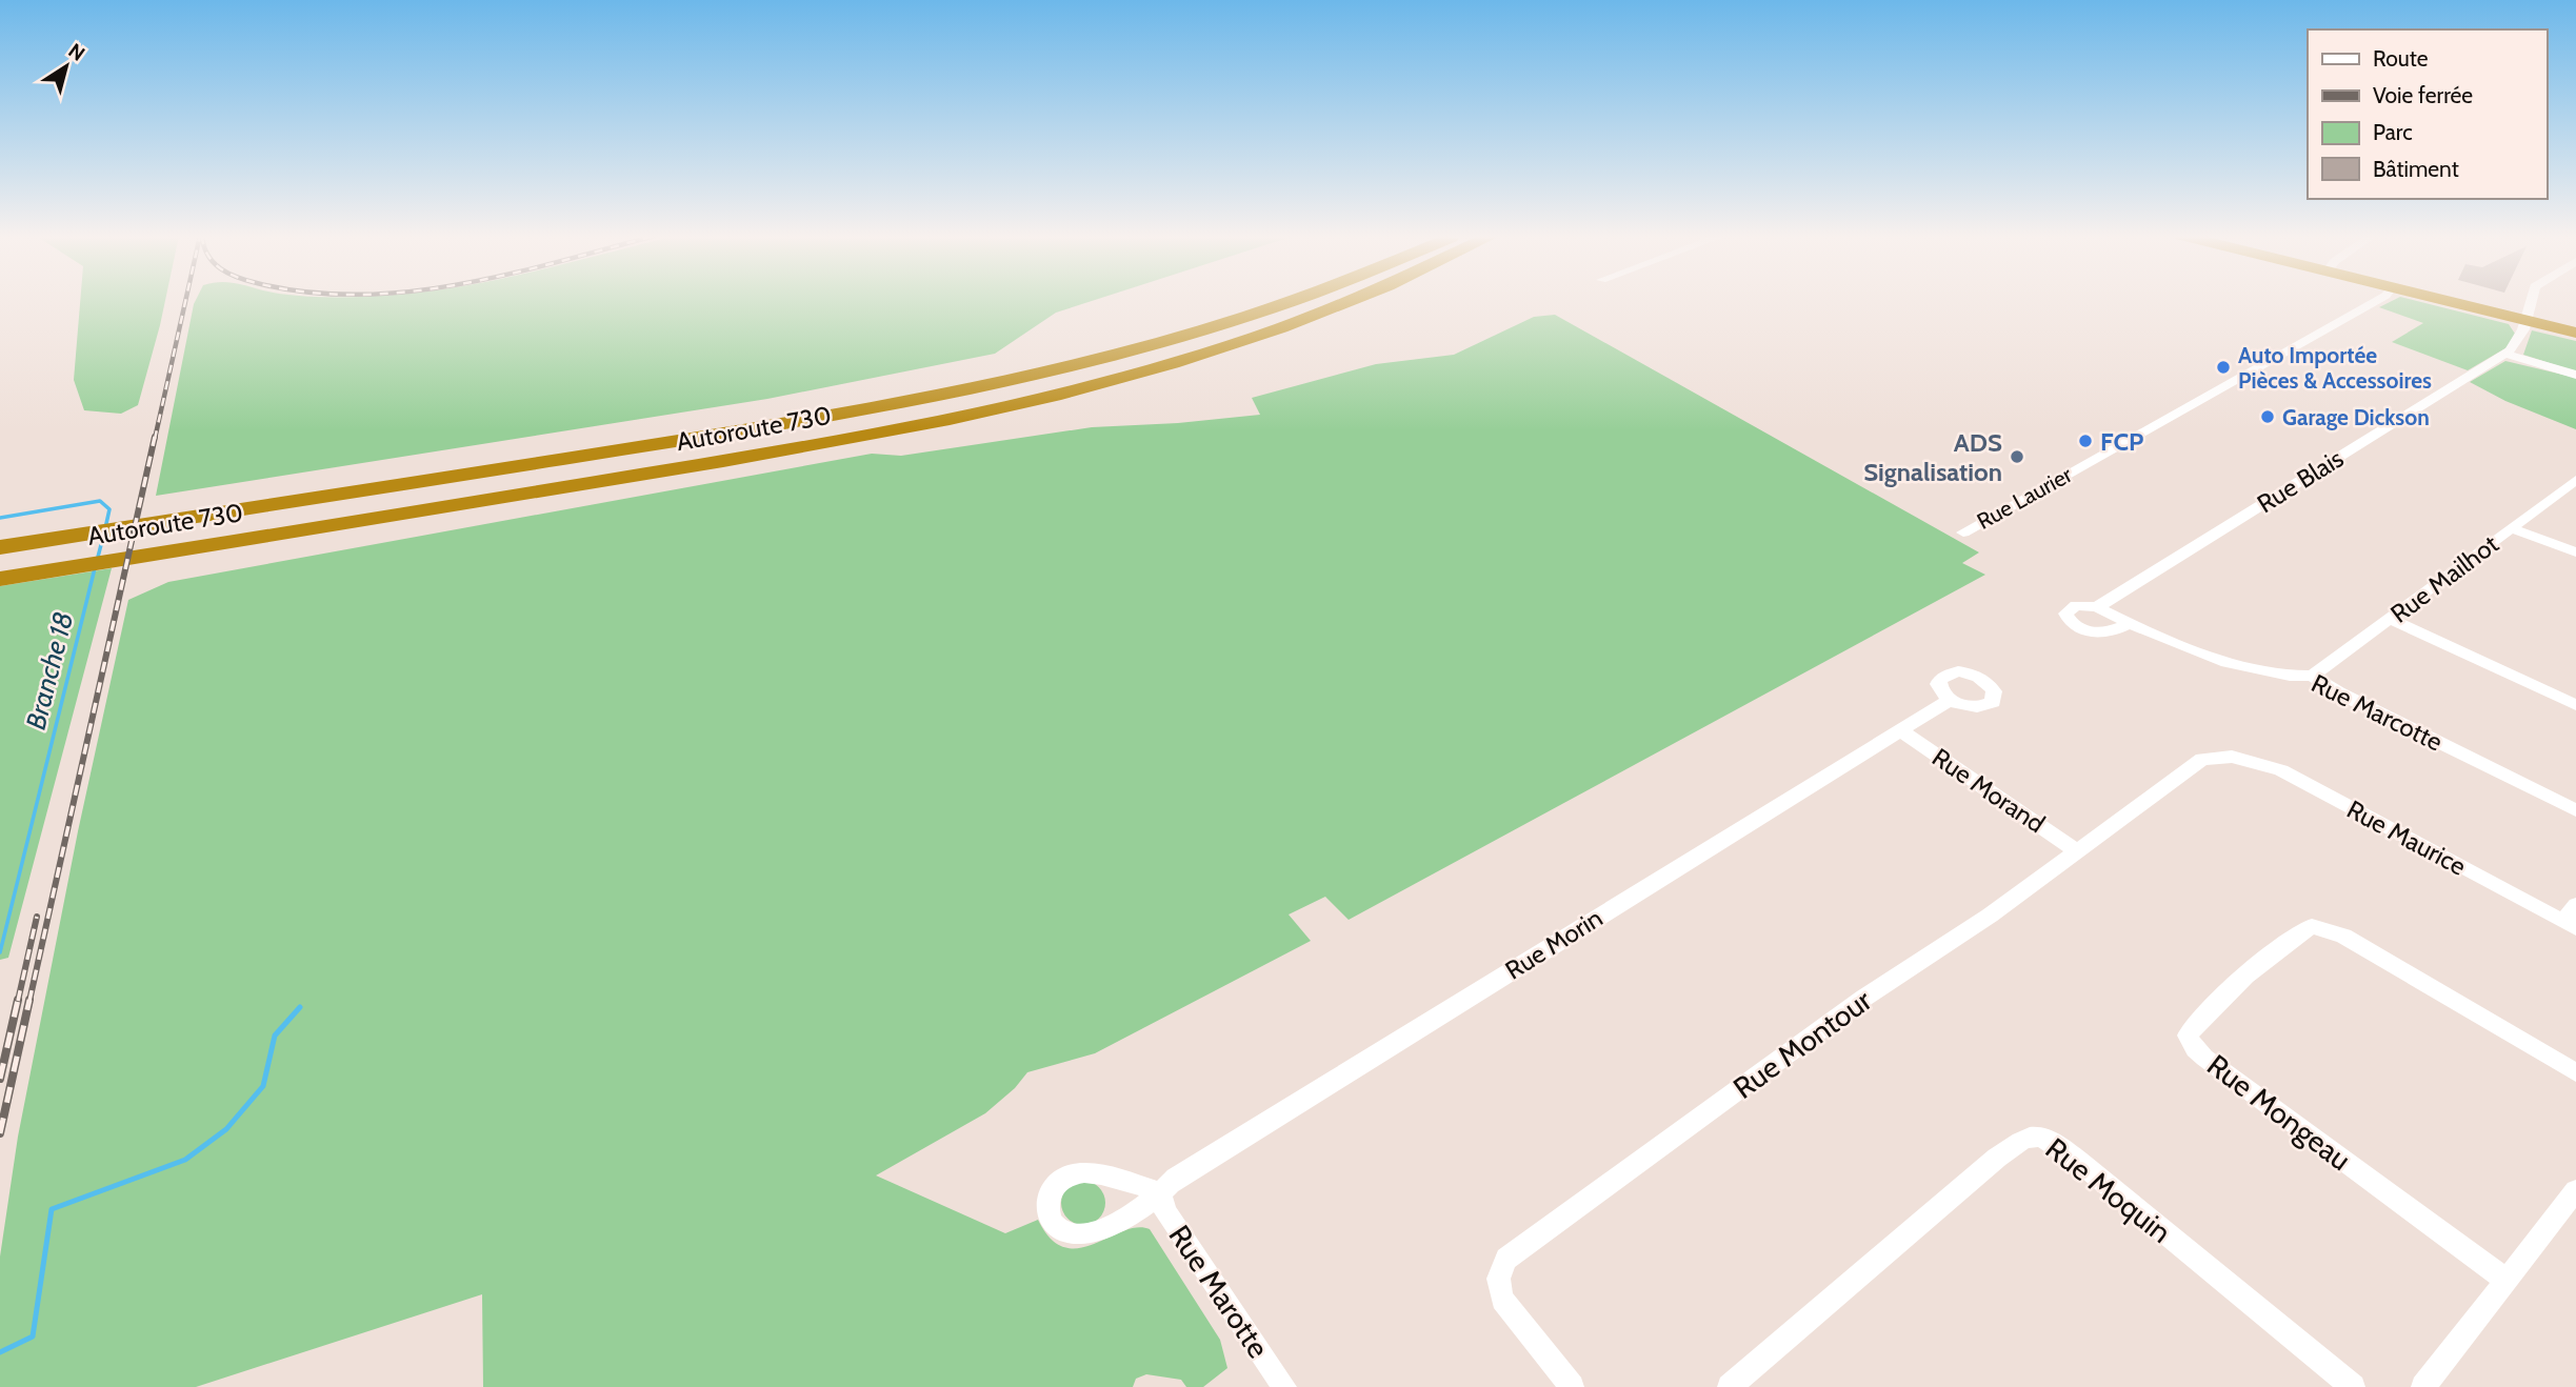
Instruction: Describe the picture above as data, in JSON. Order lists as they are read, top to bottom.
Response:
{
  "streets": {
    "highway": ["Autoroute 730"],
    "street": [
      "Rue Blais",
      "Rue Laurier",
      "Rue Mailhot",
      "Rue Marcotte",
      "Rue Morand",
      "Rue Maurice",
      "Rue Morin",
      "Rue Montour",
      "Rue Mongeau",
      "Rue Moquin",
      "Rue Marotte"
    ]
  },
  "crossings": [
    ["Rue Blais", "Rue Marcotte"],
    ["Rue Mailhot", "Rue Marcotte"],
    ["Rue Morand", "Rue Morin"],
    ["Rue Morand", "Rue Montour"],
    ["Rue Maurice", "Rue Montour"],
    ["Rue Morin", "Rue Marotte"]
  ],
  "water": ["Branche 18"],
  "places": [
    "Auto Importée Pièces & Accessoires",
    "Garage Dickson",
    "FCP",
    "ADS Signalisation"
  ],
  "legend": [
    "Route",
    "Voie ferrée",
    "Parc",
    "Bâtiment"
  ],
  "north": "top right"
}
